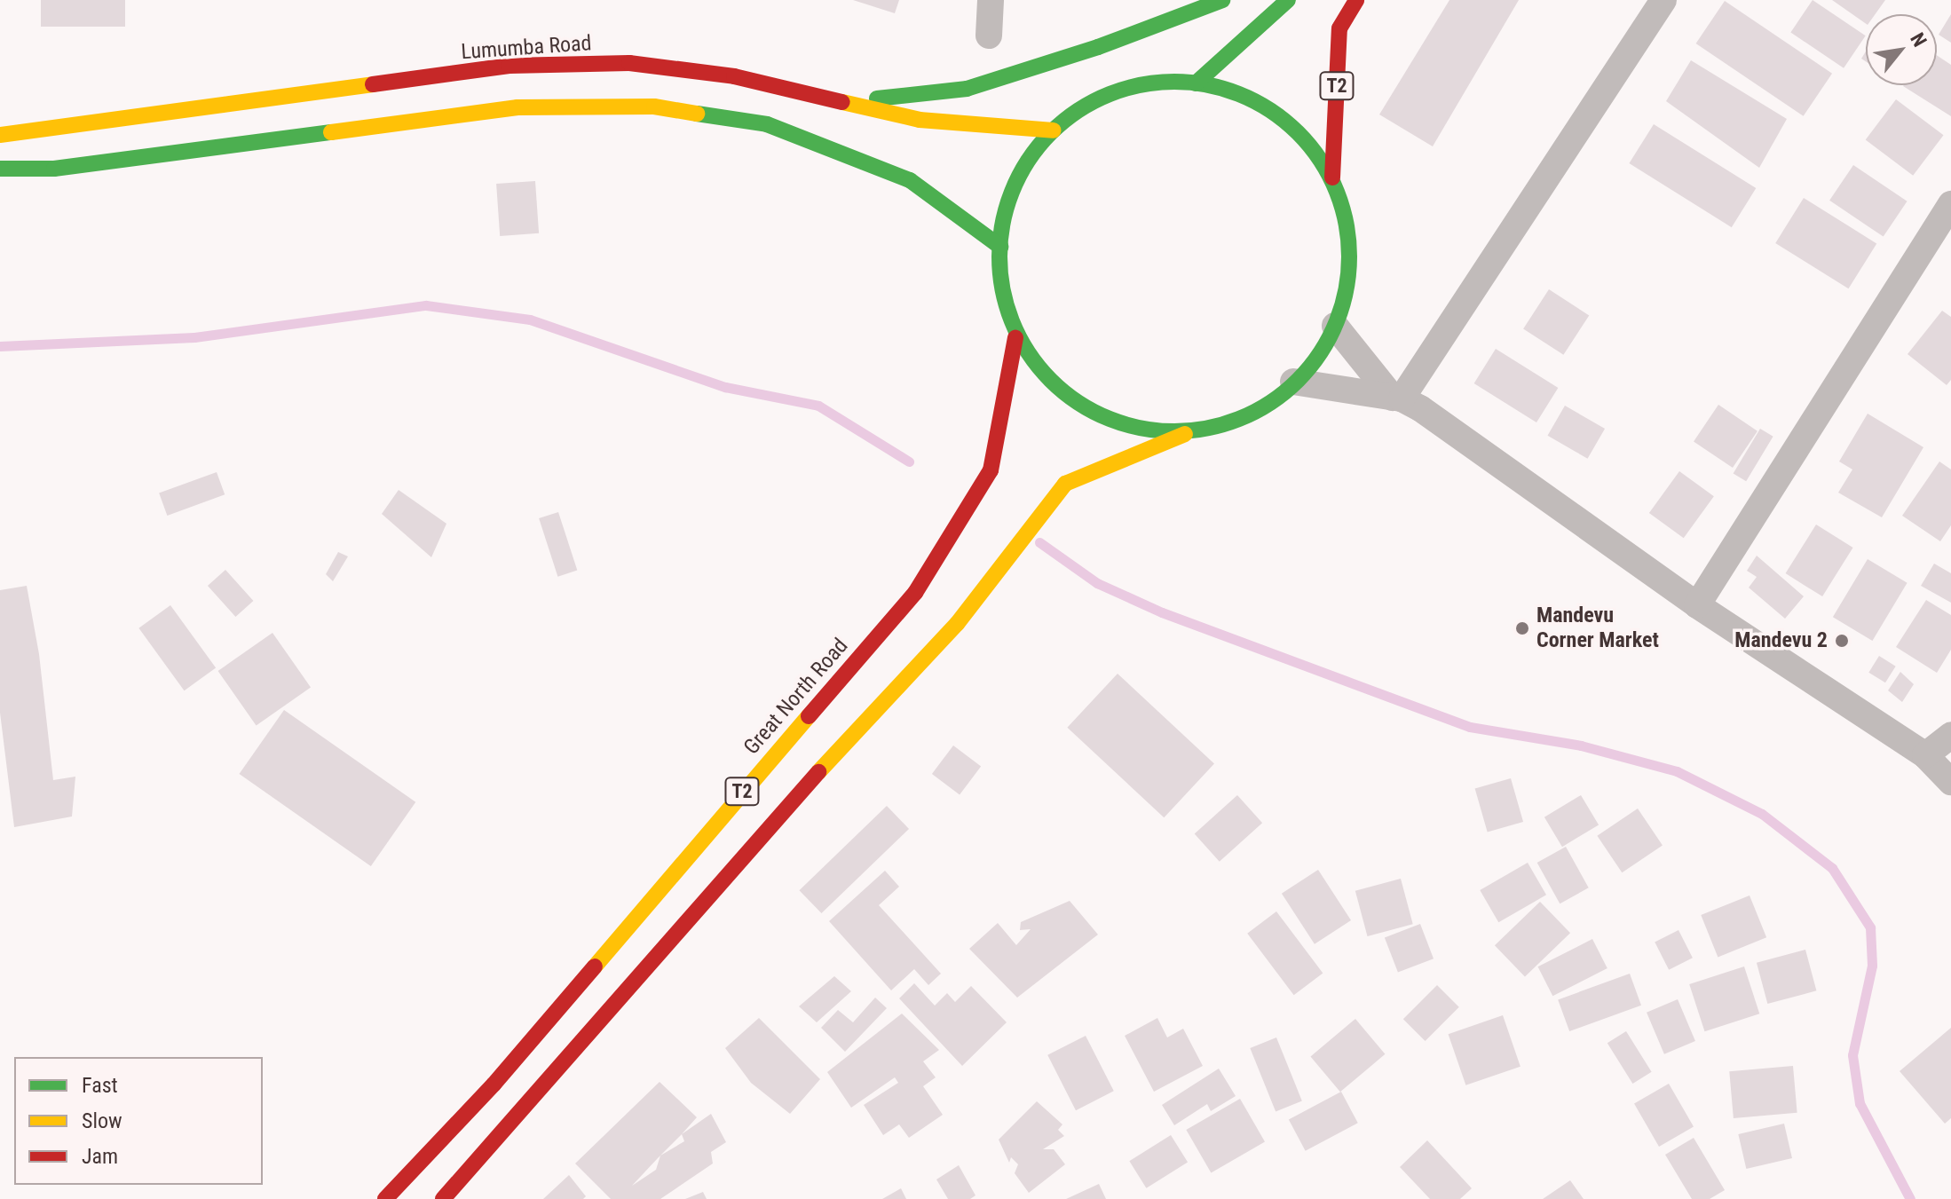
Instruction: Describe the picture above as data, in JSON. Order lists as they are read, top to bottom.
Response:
{
  "streets": {
    "main road": ["Lumumba Road", "T2", "Great North Road"]
  },
  "places": ["Mandevu Corner Market", "Mandevu 2"],
  "legend": ["Fast", "Slow", "Jam"],
  "north": "top right"
}
